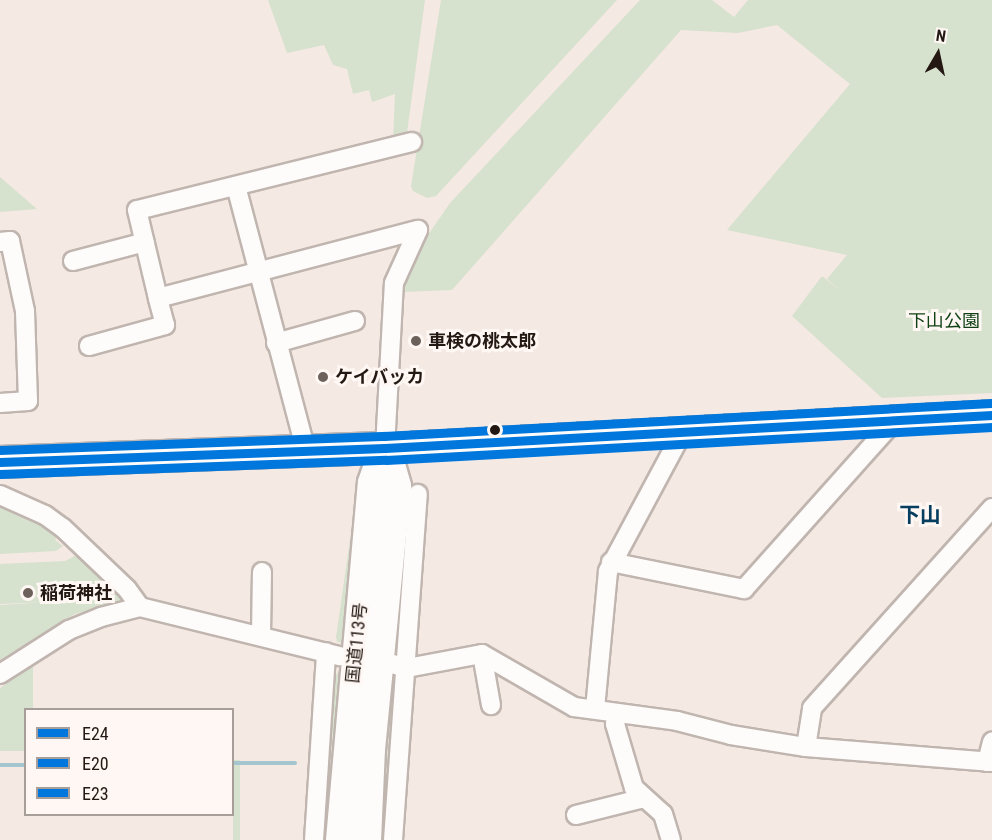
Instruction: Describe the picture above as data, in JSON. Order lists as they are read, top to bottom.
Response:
{
  "streets": {
    "highway": ["国道113号"]
  },
  "districts": ["下山"],
  "parks": ["下山公園"],
  "places": ["車検の桃太郎", "ケイバッカ", "稲荷神社"],
  "lines": ["transit line E23", "transit line E24", "transit line E20"],
  "legend": ["E24", "E20", "E23"],
  "north": "top"
}
